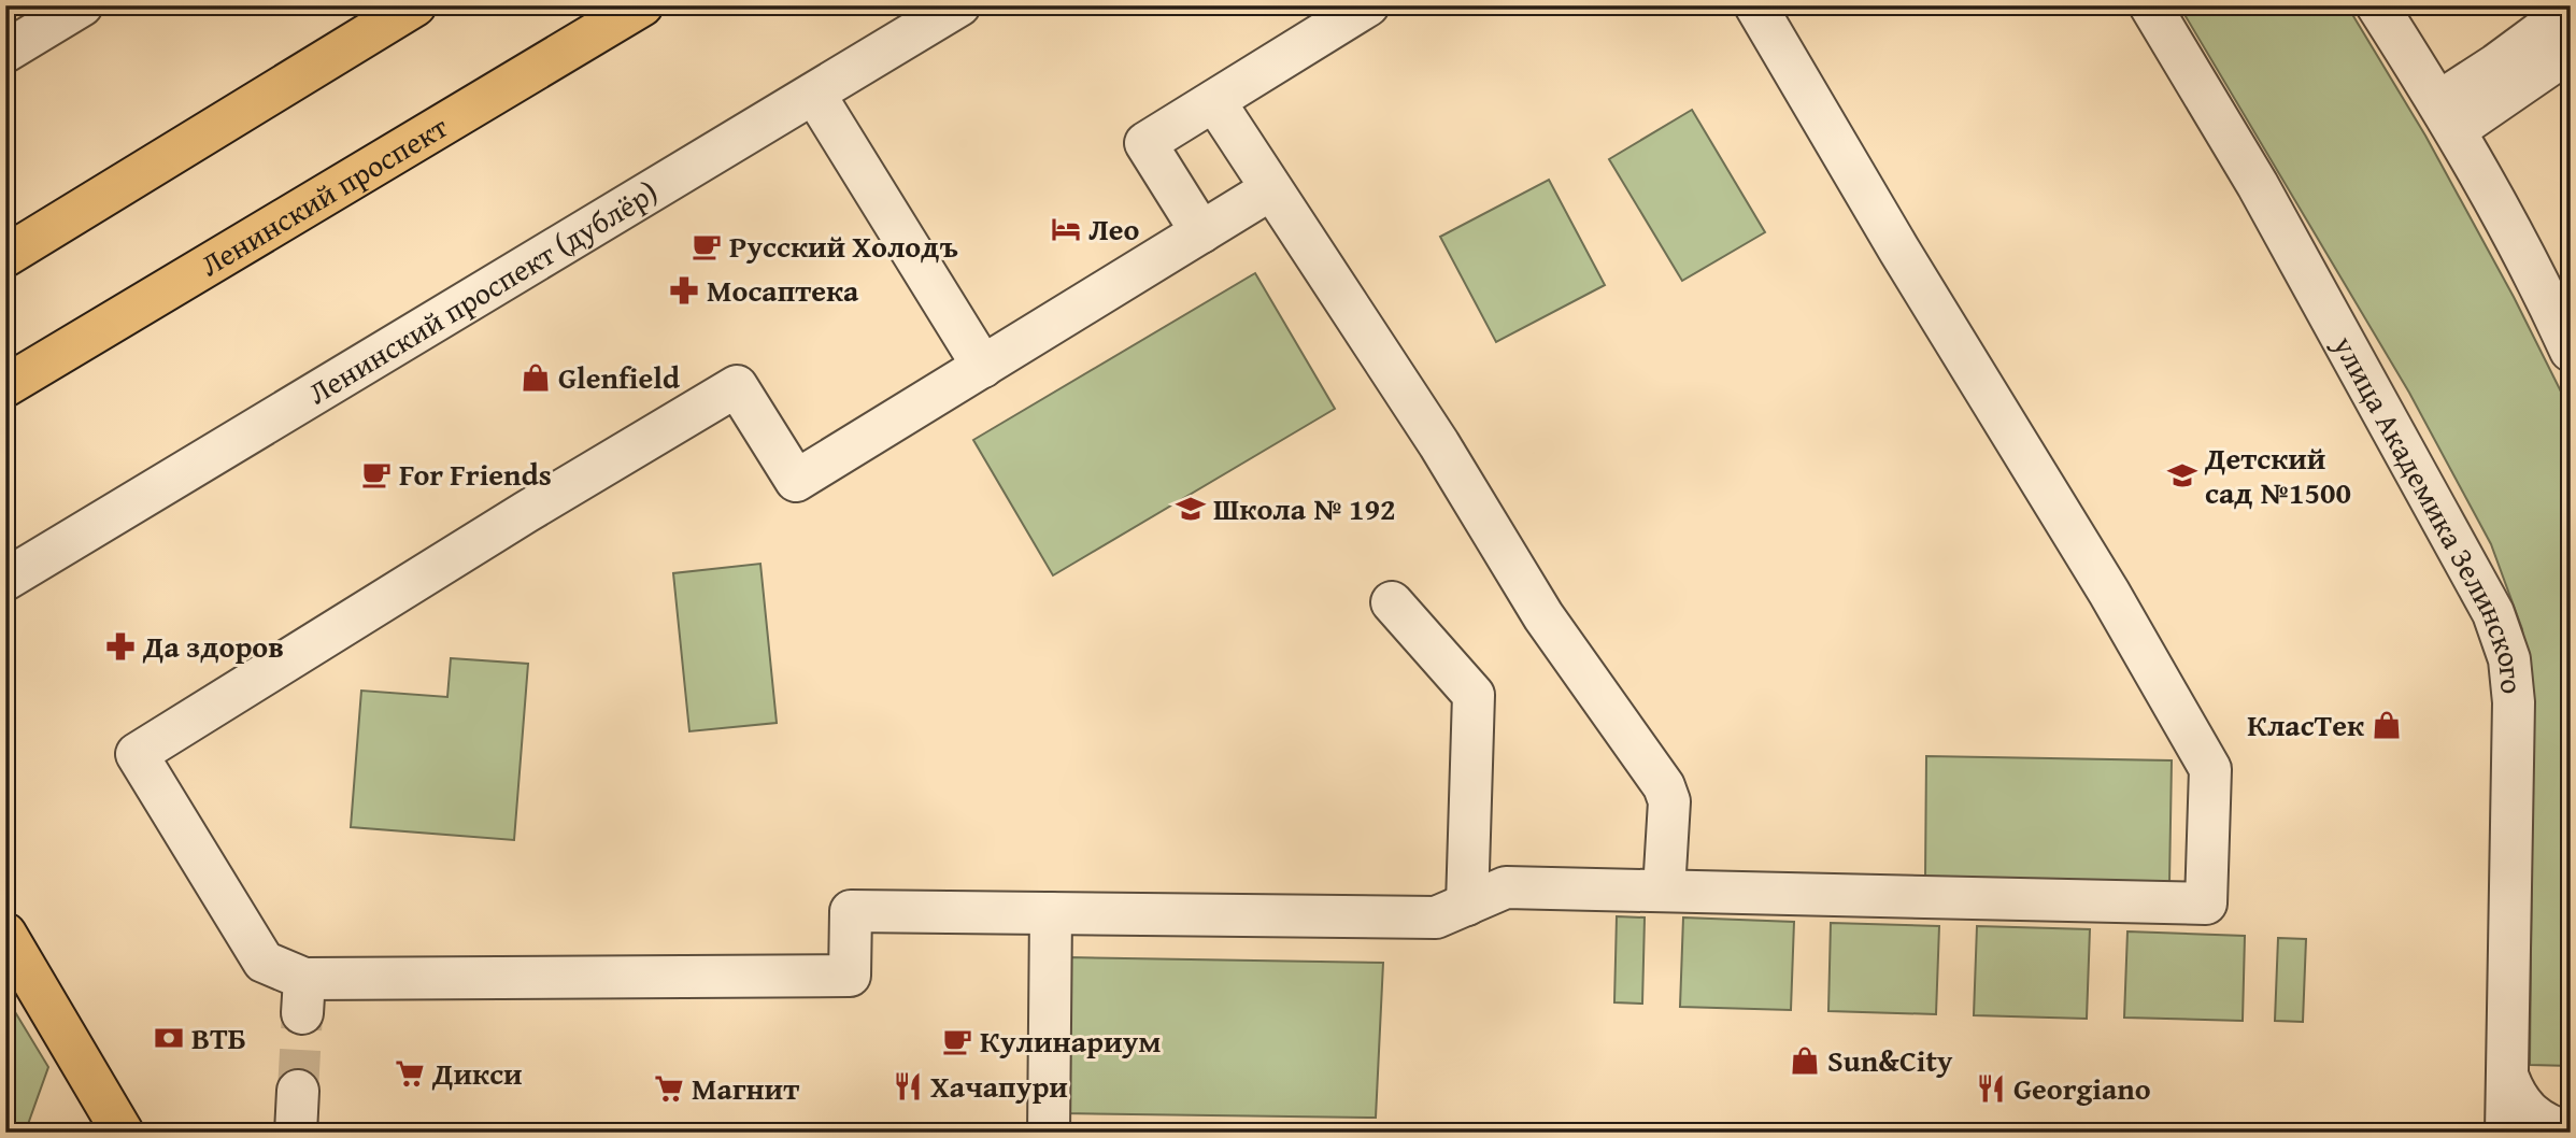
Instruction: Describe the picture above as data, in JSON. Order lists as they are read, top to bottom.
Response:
{
  "streets": {
    "main road": ["Ленинский проспект"],
    "street": ["Ленинский проспект (дублёр)", "улица Академика Зелинского"]
  },
  "places": {
    "hotel": ["Лео"],
    "cafe": ["Русский Холодъ", "For Friends", "Кулинариум"],
    "pharmacy": ["Мосаптека", "Да здоров"],
    "shop": ["Glenfield", "КласТек", "Sun&City"],
    "school or university": ["Детский сад №1500", "Школа № 192"],
    "bank": ["ВТБ"],
    "supermarket": ["Дикси", "Магнит"],
    "restaurant": ["Хачапури", "Georgiano"]
  }
}
